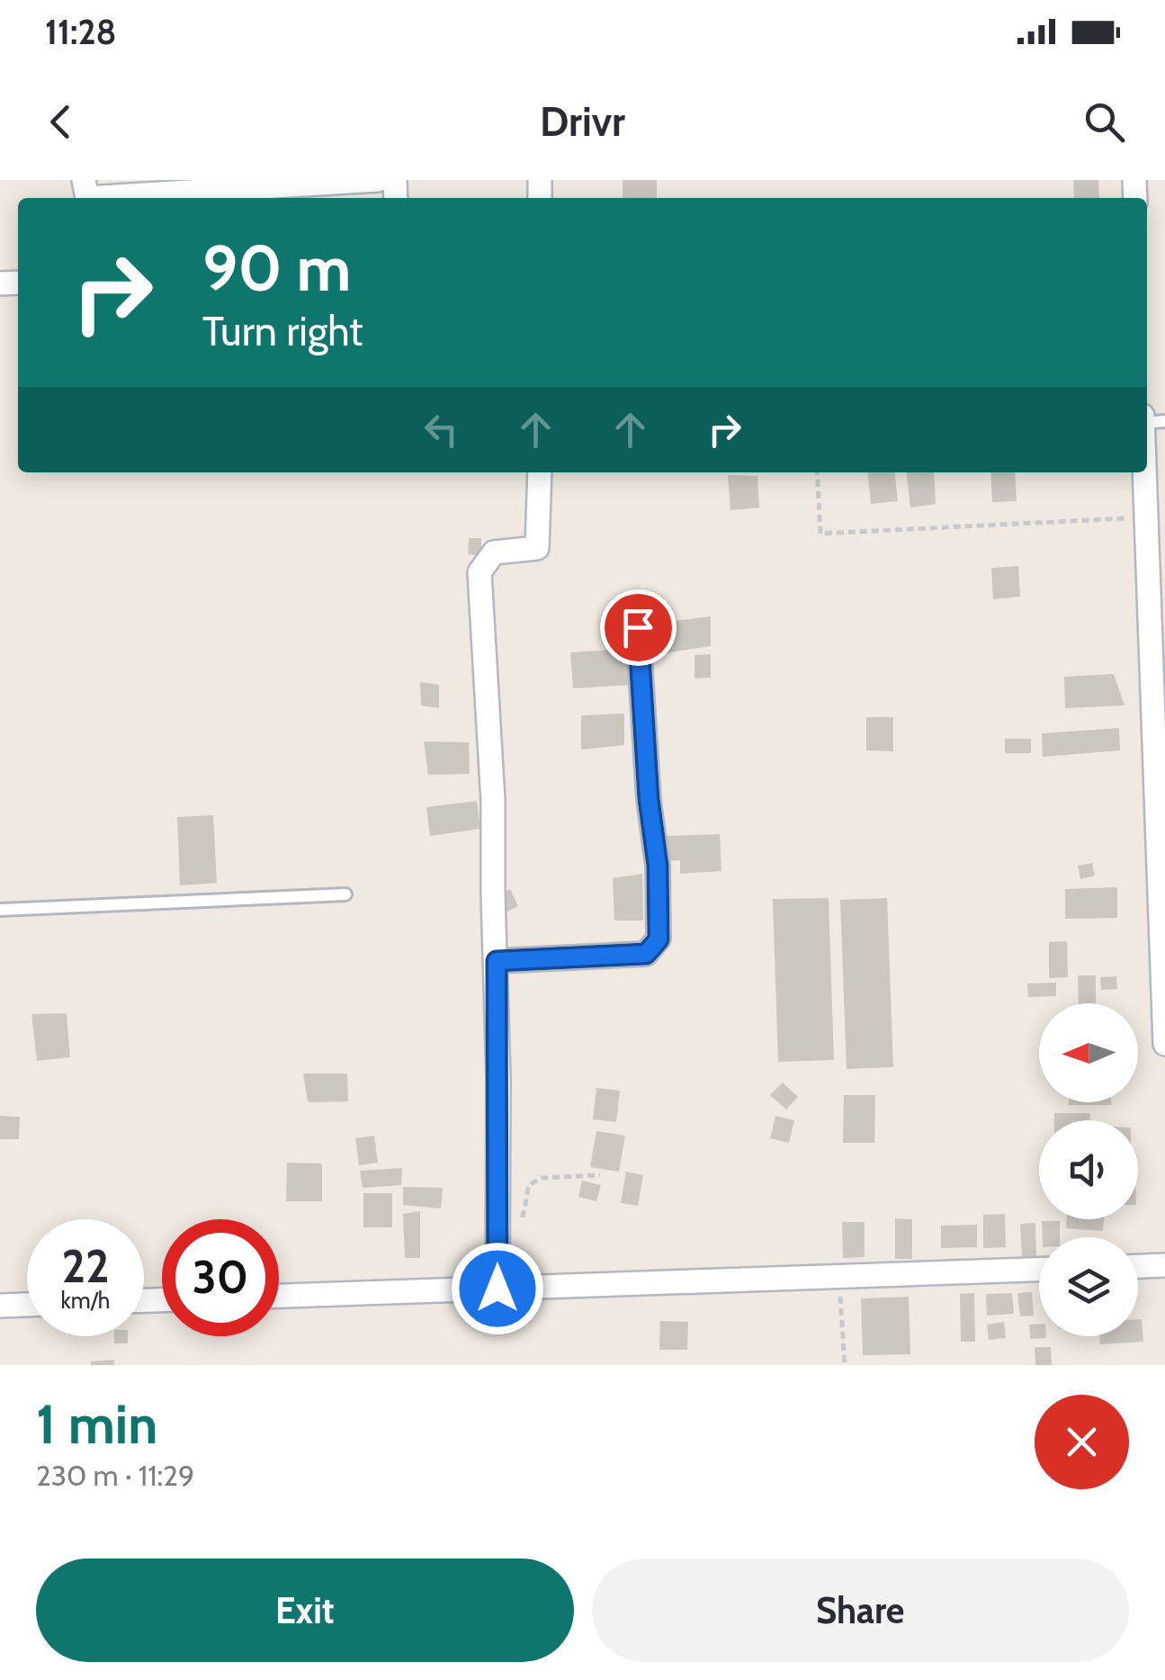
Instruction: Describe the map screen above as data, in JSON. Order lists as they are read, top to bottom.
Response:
{
  "north": "left",
  "page": {
    "status": "11:28",
    "header": "Drivr",
    "turn": ["90 m", "Turn right"],
    "speed": "22 km/h",
    "limit": "30",
    "heading": ["1 min", "230 m · 11:29"],
    "buttons": ["Exit", "Share"]
  }
}
